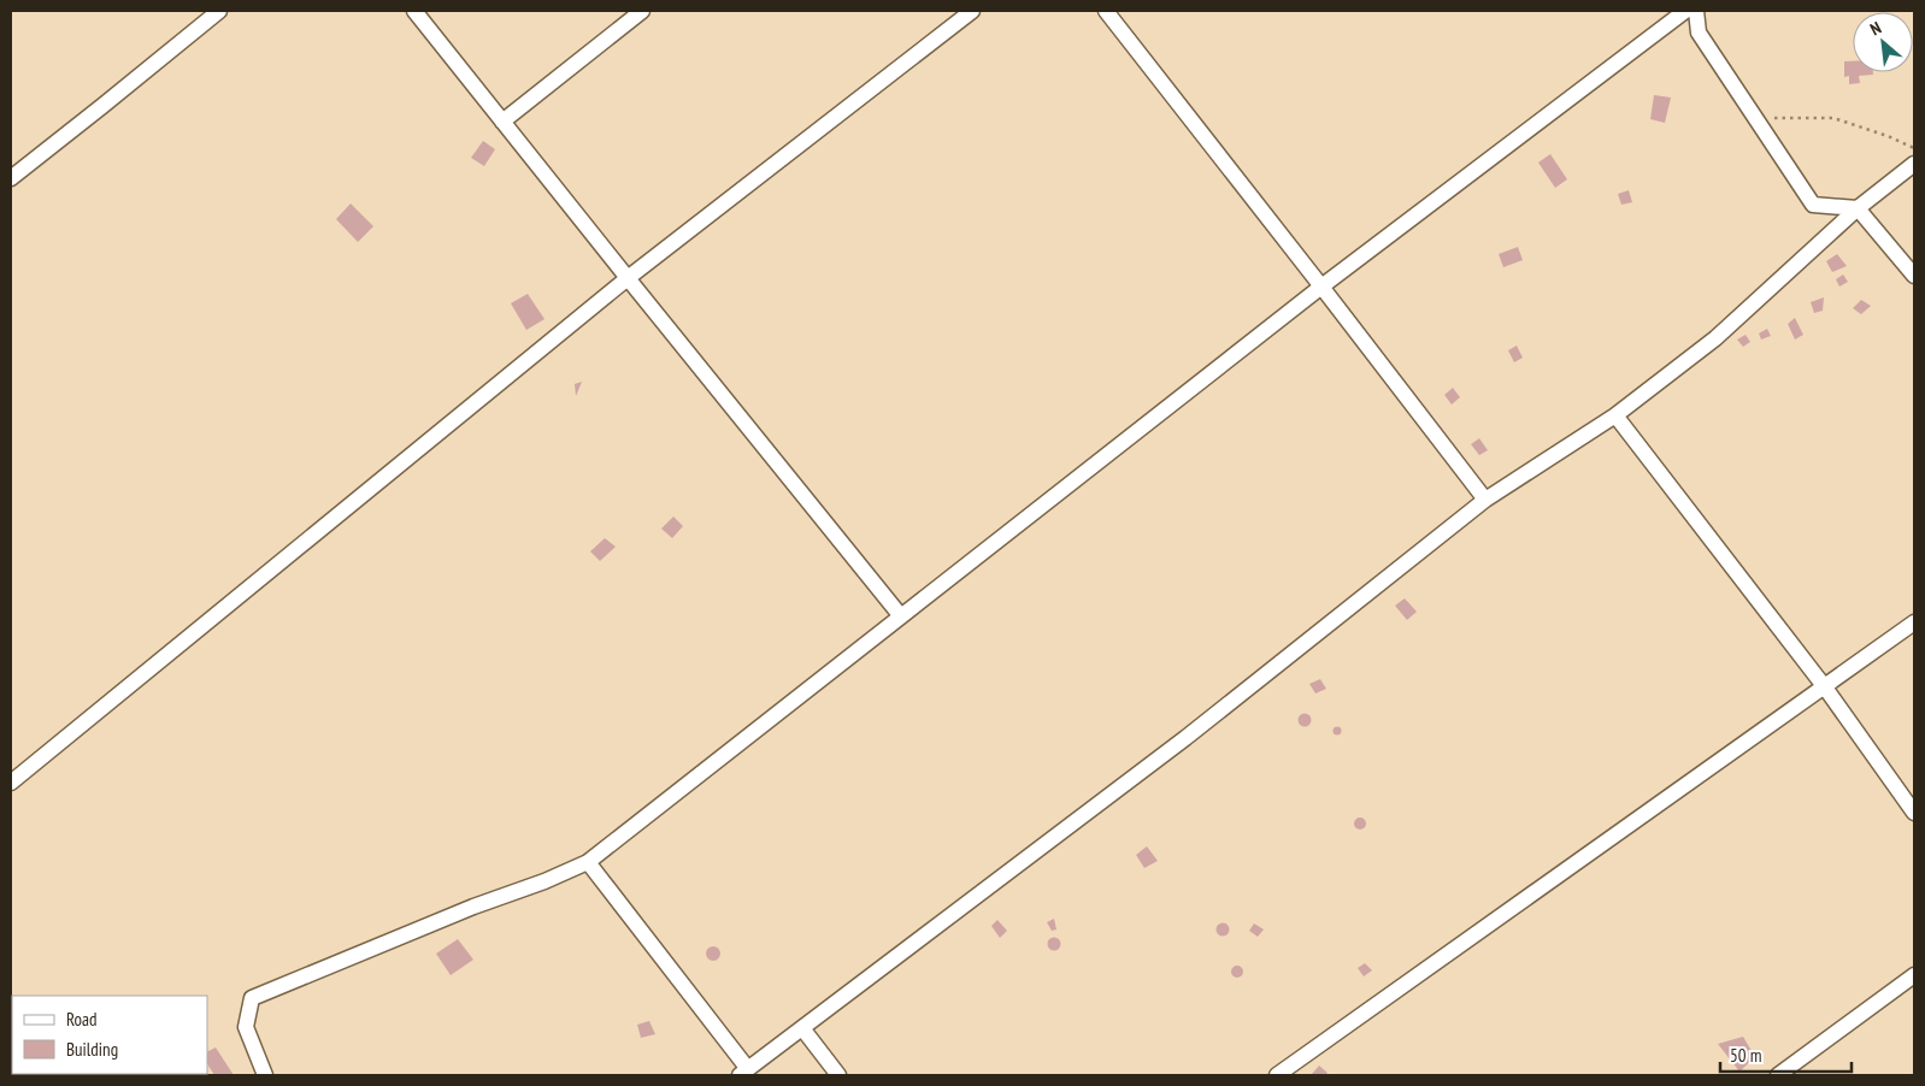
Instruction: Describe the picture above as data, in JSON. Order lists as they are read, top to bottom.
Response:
{
  "legend": ["Road", "Building"],
  "scale_bar": "50 m",
  "north": "top left"
}
